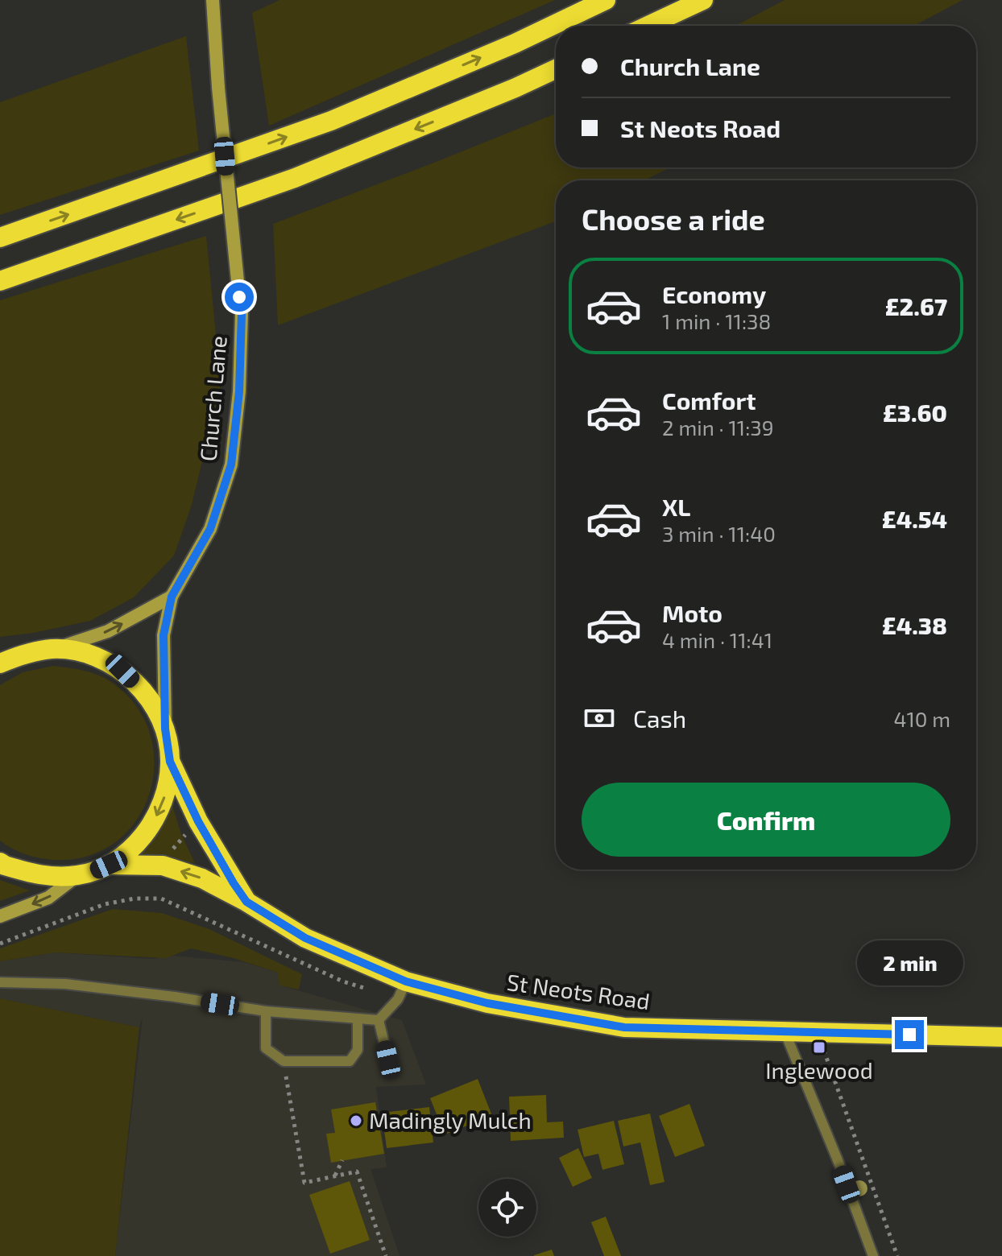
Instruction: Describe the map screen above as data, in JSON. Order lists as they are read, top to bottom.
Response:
{
  "streets": {
    "highway": ["St Neots Road"],
    "street": ["Church Lane"]
  },
  "places": {
    "transit": ["Inglewood"],
    "other": ["Madingly Mulch"]
  },
  "page": {
    "banner": ["Church Lane", "St Neots Road"],
    "heading": "Choose a ride",
    "list": [
      {
        "name": "Economy",
        "note": "1 min · 11:38",
        "value": "£2.67"
      },
      {
        "name": "Comfort",
        "note": "2 min · 11:39",
        "value": "£3.60"
      },
      {
        "name": "XL",
        "note": "3 min · 11:40",
        "value": "£4.54"
      },
      {
        "name": "Moto",
        "note": "4 min · 11:41",
        "value": "£4.38"
      }
    ],
    "pay": ["Cash", "410 m"],
    "buttons": "Confirm",
    "bubble": "2 min"
  }
}
